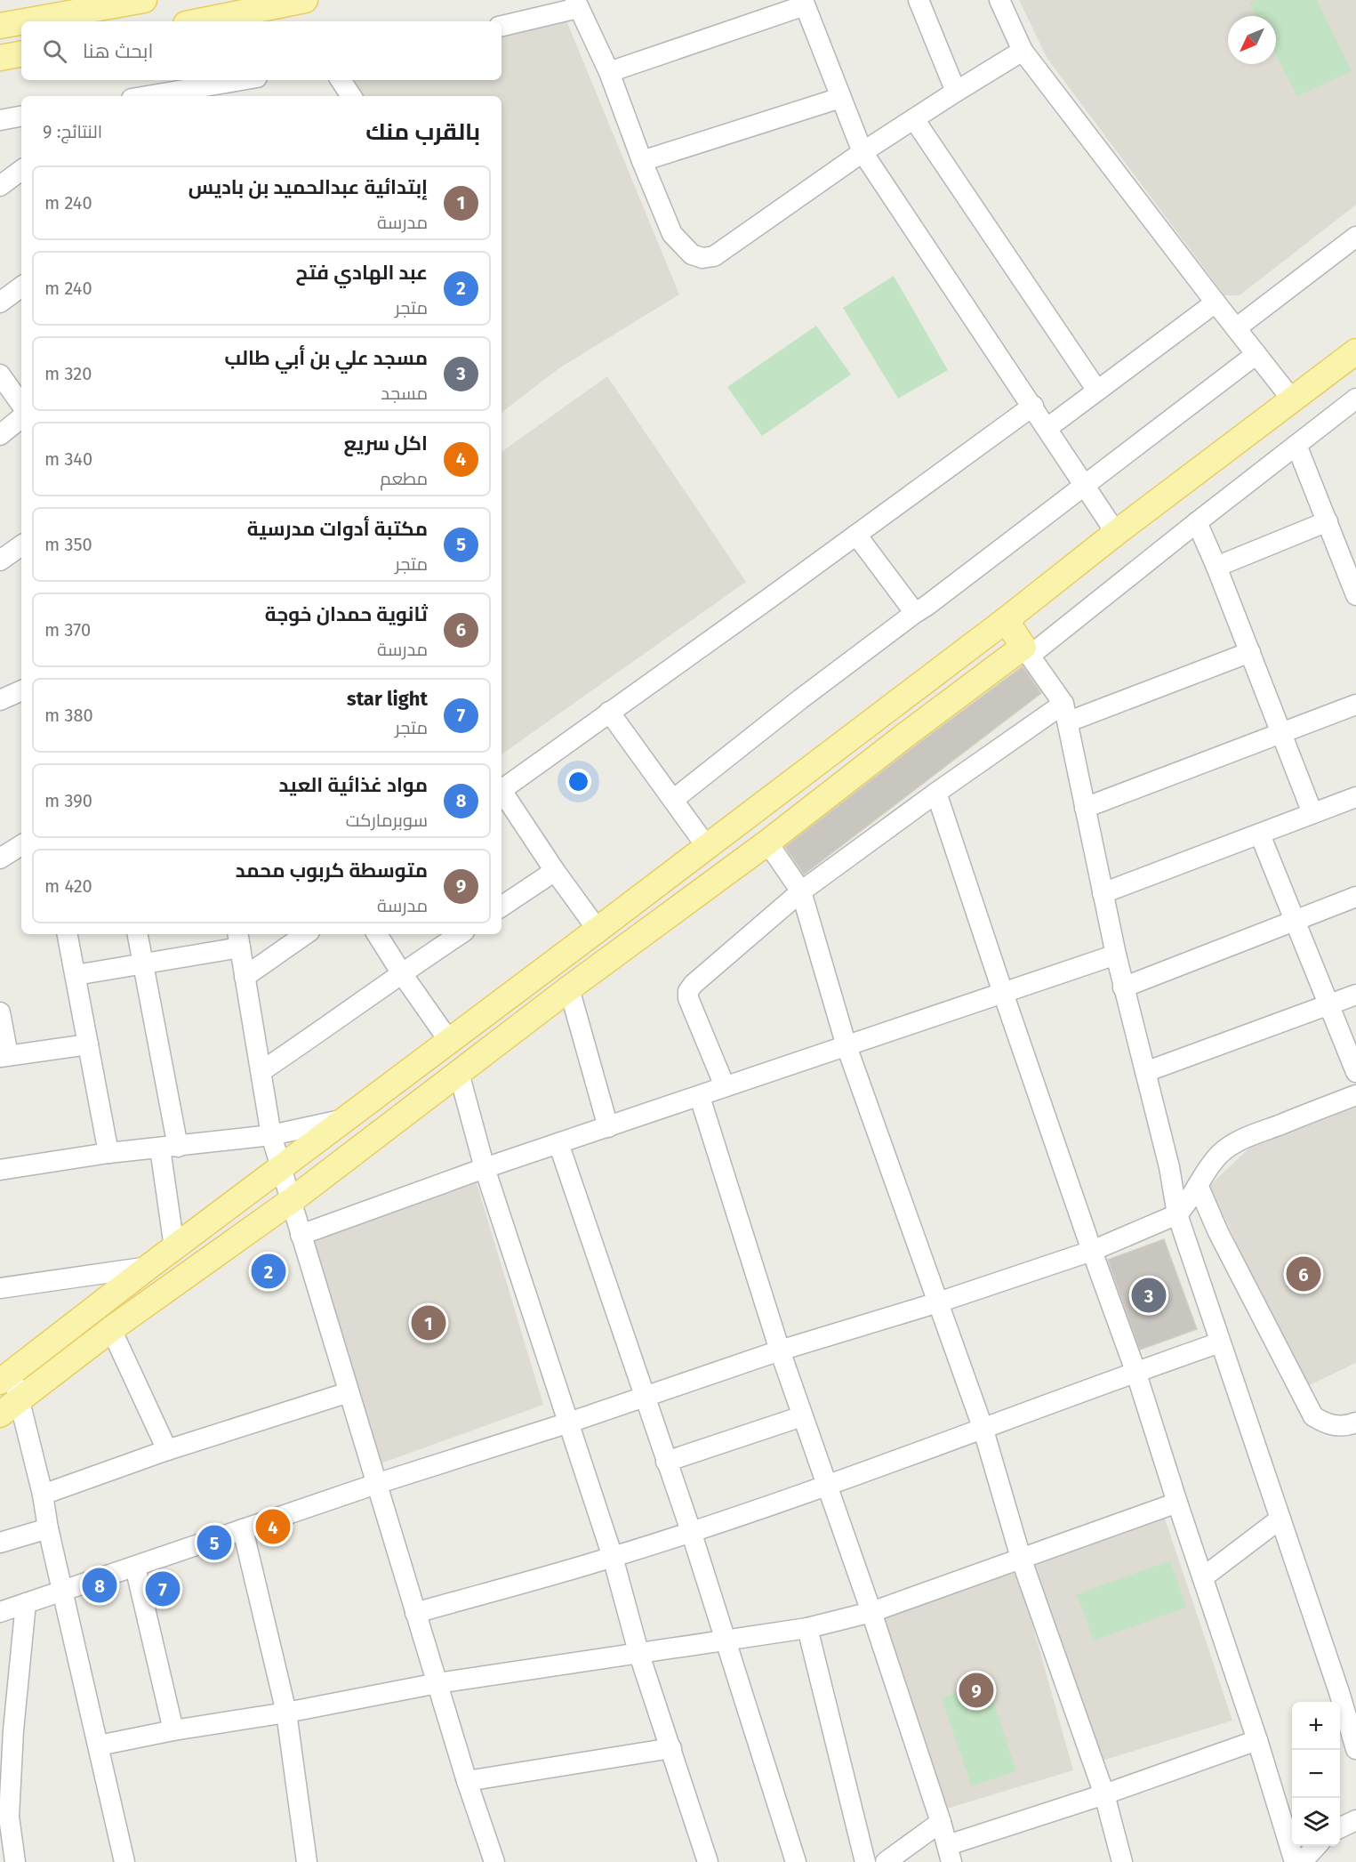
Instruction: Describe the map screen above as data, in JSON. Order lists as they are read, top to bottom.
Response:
{
  "north": "bottom left",
  "page": {
    "search": "ابحث هنا",
    "heading": ["بالقرب منك", "النتائج: 9"],
    "list": [
      {
        "mark": "1",
        "name": "إبتدائية عبدالحميد بن باديس",
        "note": "مدرسة",
        "value": "240 m"
      },
      {
        "mark": "2",
        "name": "عبد الهادي فتح",
        "note": "متجر",
        "value": "240 m"
      },
      {
        "mark": "3",
        "name": "مسجد علي بن أبي طالب",
        "note": "مسجد",
        "value": "320 m"
      },
      {
        "mark": "4",
        "name": "اكل سريع",
        "note": "مطعم",
        "value": "340 m"
      },
      {
        "mark": "5",
        "name": "مكتبة أدوات مدرسية",
        "note": "متجر",
        "value": "350 m"
      },
      {
        "mark": "6",
        "name": "ثانوية حمدان خوجة",
        "note": "مدرسة",
        "value": "370 m"
      },
      {
        "mark": "7",
        "name": "star light",
        "note": "متجر",
        "value": "380 m"
      },
      {
        "mark": "8",
        "name": "مواد غذائية العيد",
        "note": "سوبرماركت",
        "value": "390 m"
      },
      {
        "mark": "9",
        "name": "متوسطة كربوب محمد",
        "note": "مدرسة",
        "value": "420 m"
      }
    ],
    "pins": [
      "2",
      "6",
      "3",
      "1",
      "4",
      "5",
      "8",
      "7",
      "9"
    ],
    "map_buttons": ["+", "−"]
  }
}
